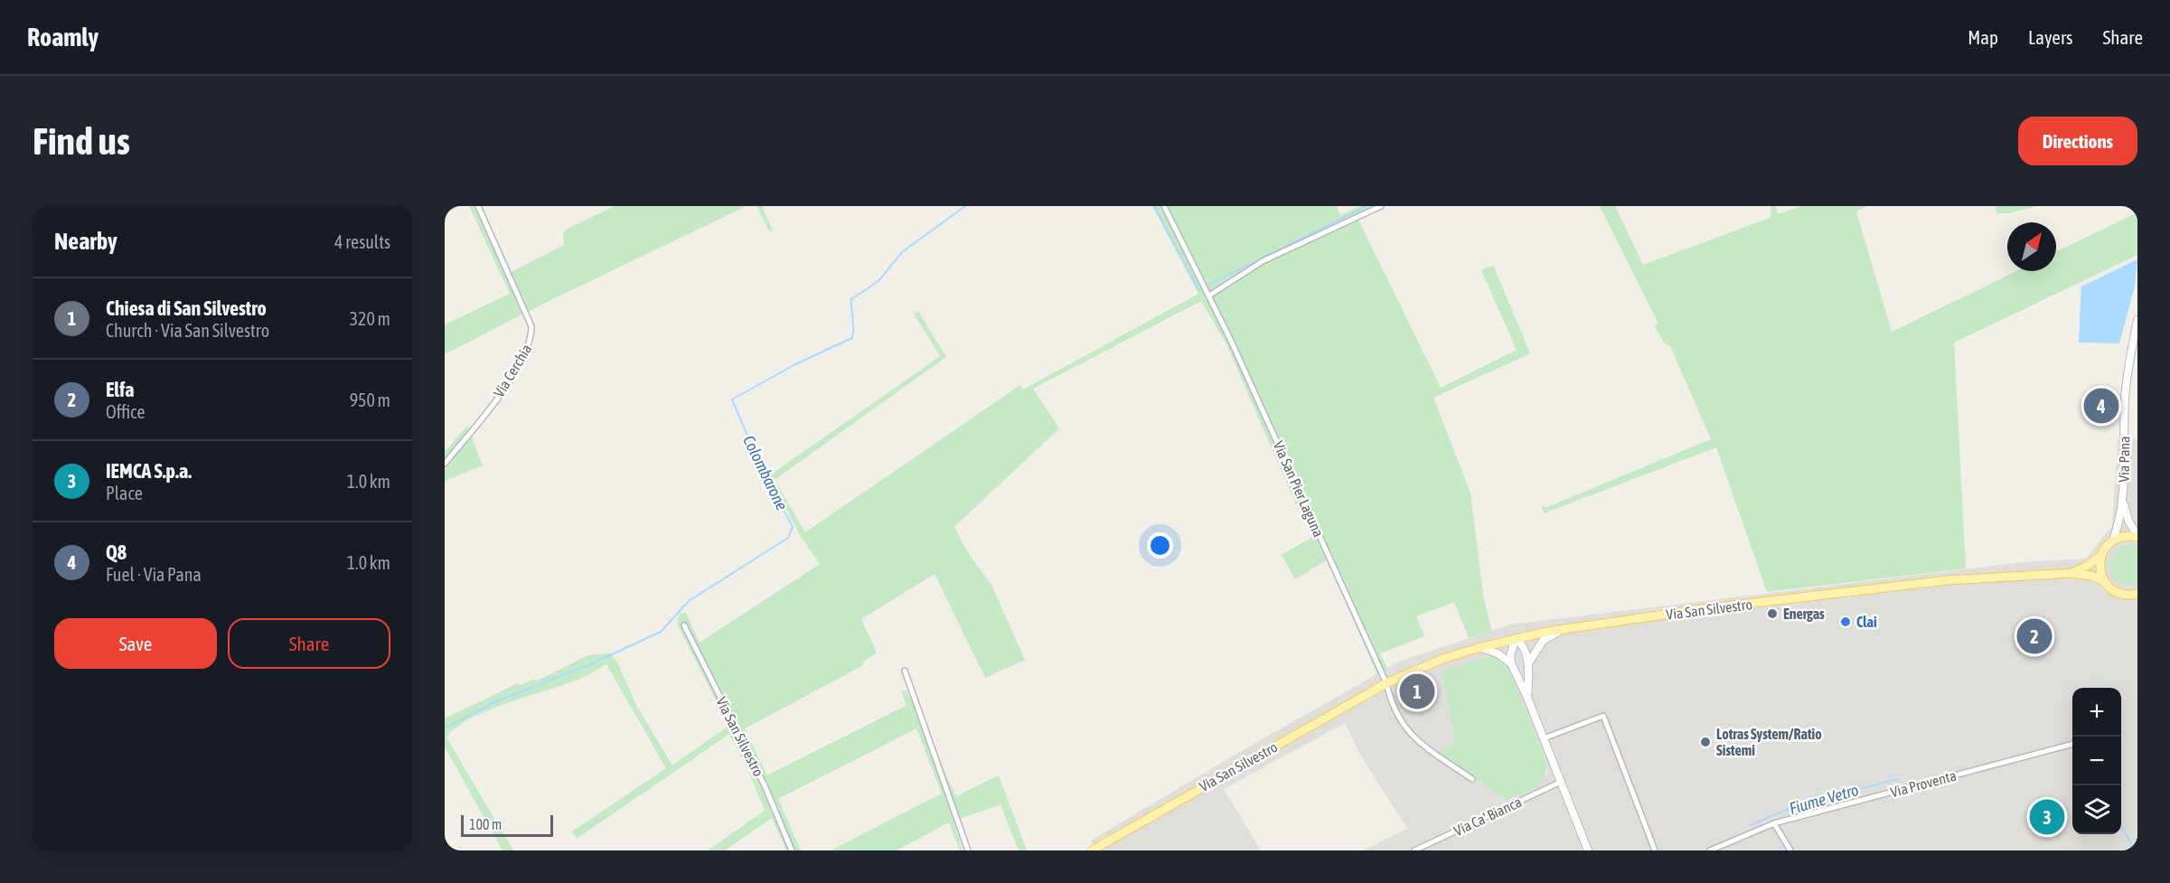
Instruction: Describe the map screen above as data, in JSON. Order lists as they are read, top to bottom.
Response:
{
  "streets": {
    "main road": ["Via San Silvestro"],
    "street": [
      "Via Cerchia",
      "Via Pana",
      "Via San Pier Laguna",
      "Via Proventa",
      "Via Ca' Bianca"
    ]
  },
  "crossings": [
    ["Via Pana", "Via San Silvestro"],
    ["Via San Pier Laguna", "Via San Silvestro"]
  ],
  "water": ["Colombarone", "Fiume Vetro"],
  "places": ["Energas", "Clai", "Lotras System/Ratio Sistemi"],
  "scale_bar": "100 m",
  "north": "top right",
  "page": {
    "header": "Roamly",
    "nav": ["Map", "Layers", "Share"],
    "buttons": [
      "Directions",
      ["Save", "Share"]
    ],
    "title": "Find us",
    "heading": ["Nearby", "4 results"],
    "list": [
      {
        "mark": "1",
        "name": "Chiesa di San Silvestro",
        "note": "Church · Via San Silvestro",
        "value": "320 m"
      },
      {
        "mark": "2",
        "name": "Elfa",
        "note": "Office",
        "value": "950 m"
      },
      {
        "mark": "3",
        "name": "IEMCA S.p.a.",
        "note": "Place",
        "value": "1.0 km"
      },
      {
        "mark": "4",
        "name": "Q8",
        "note": "Fuel · Via Pana",
        "value": "1.0 km"
      }
    ],
    "pins": [
      "4",
      "2",
      "1",
      "3"
    ],
    "map_buttons": ["+", "−"],
    "scale": "100 m"
  }
}
